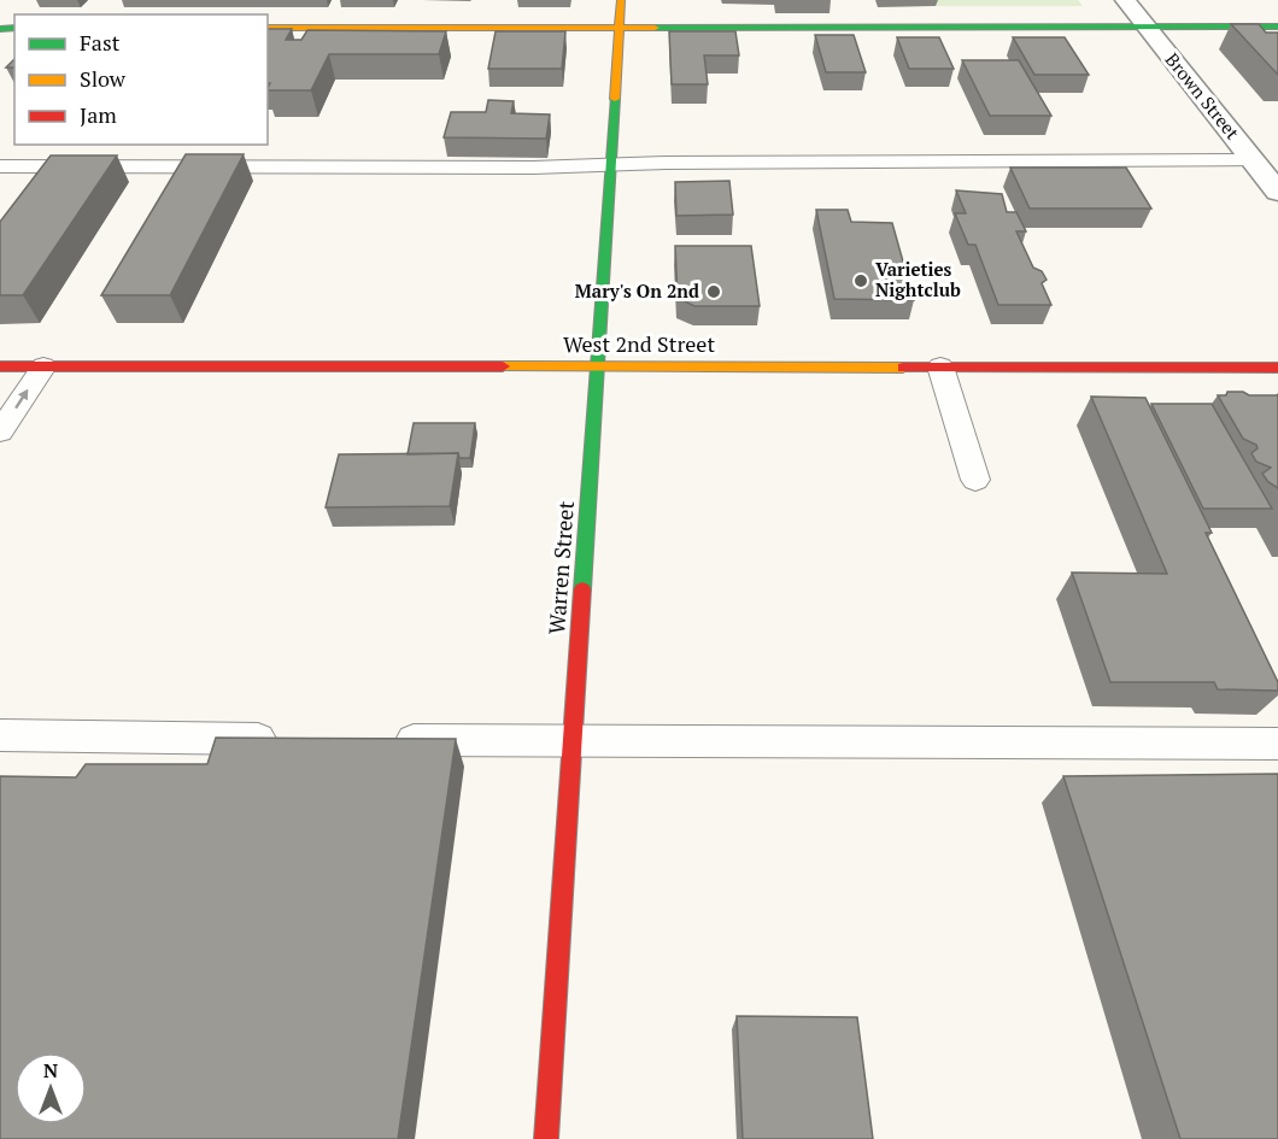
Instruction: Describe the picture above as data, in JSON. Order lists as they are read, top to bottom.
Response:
{
  "streets": {
    "street": ["Brown Street", "West 2nd Street", "Warren Street"]
  },
  "crossings": [
    ["West 2nd Street", "Warren Street"]
  ],
  "places": ["Varieties Nightclub", "Mary's On 2nd"],
  "legend": ["Fast", "Slow", "Jam"],
  "north": "top"
}
